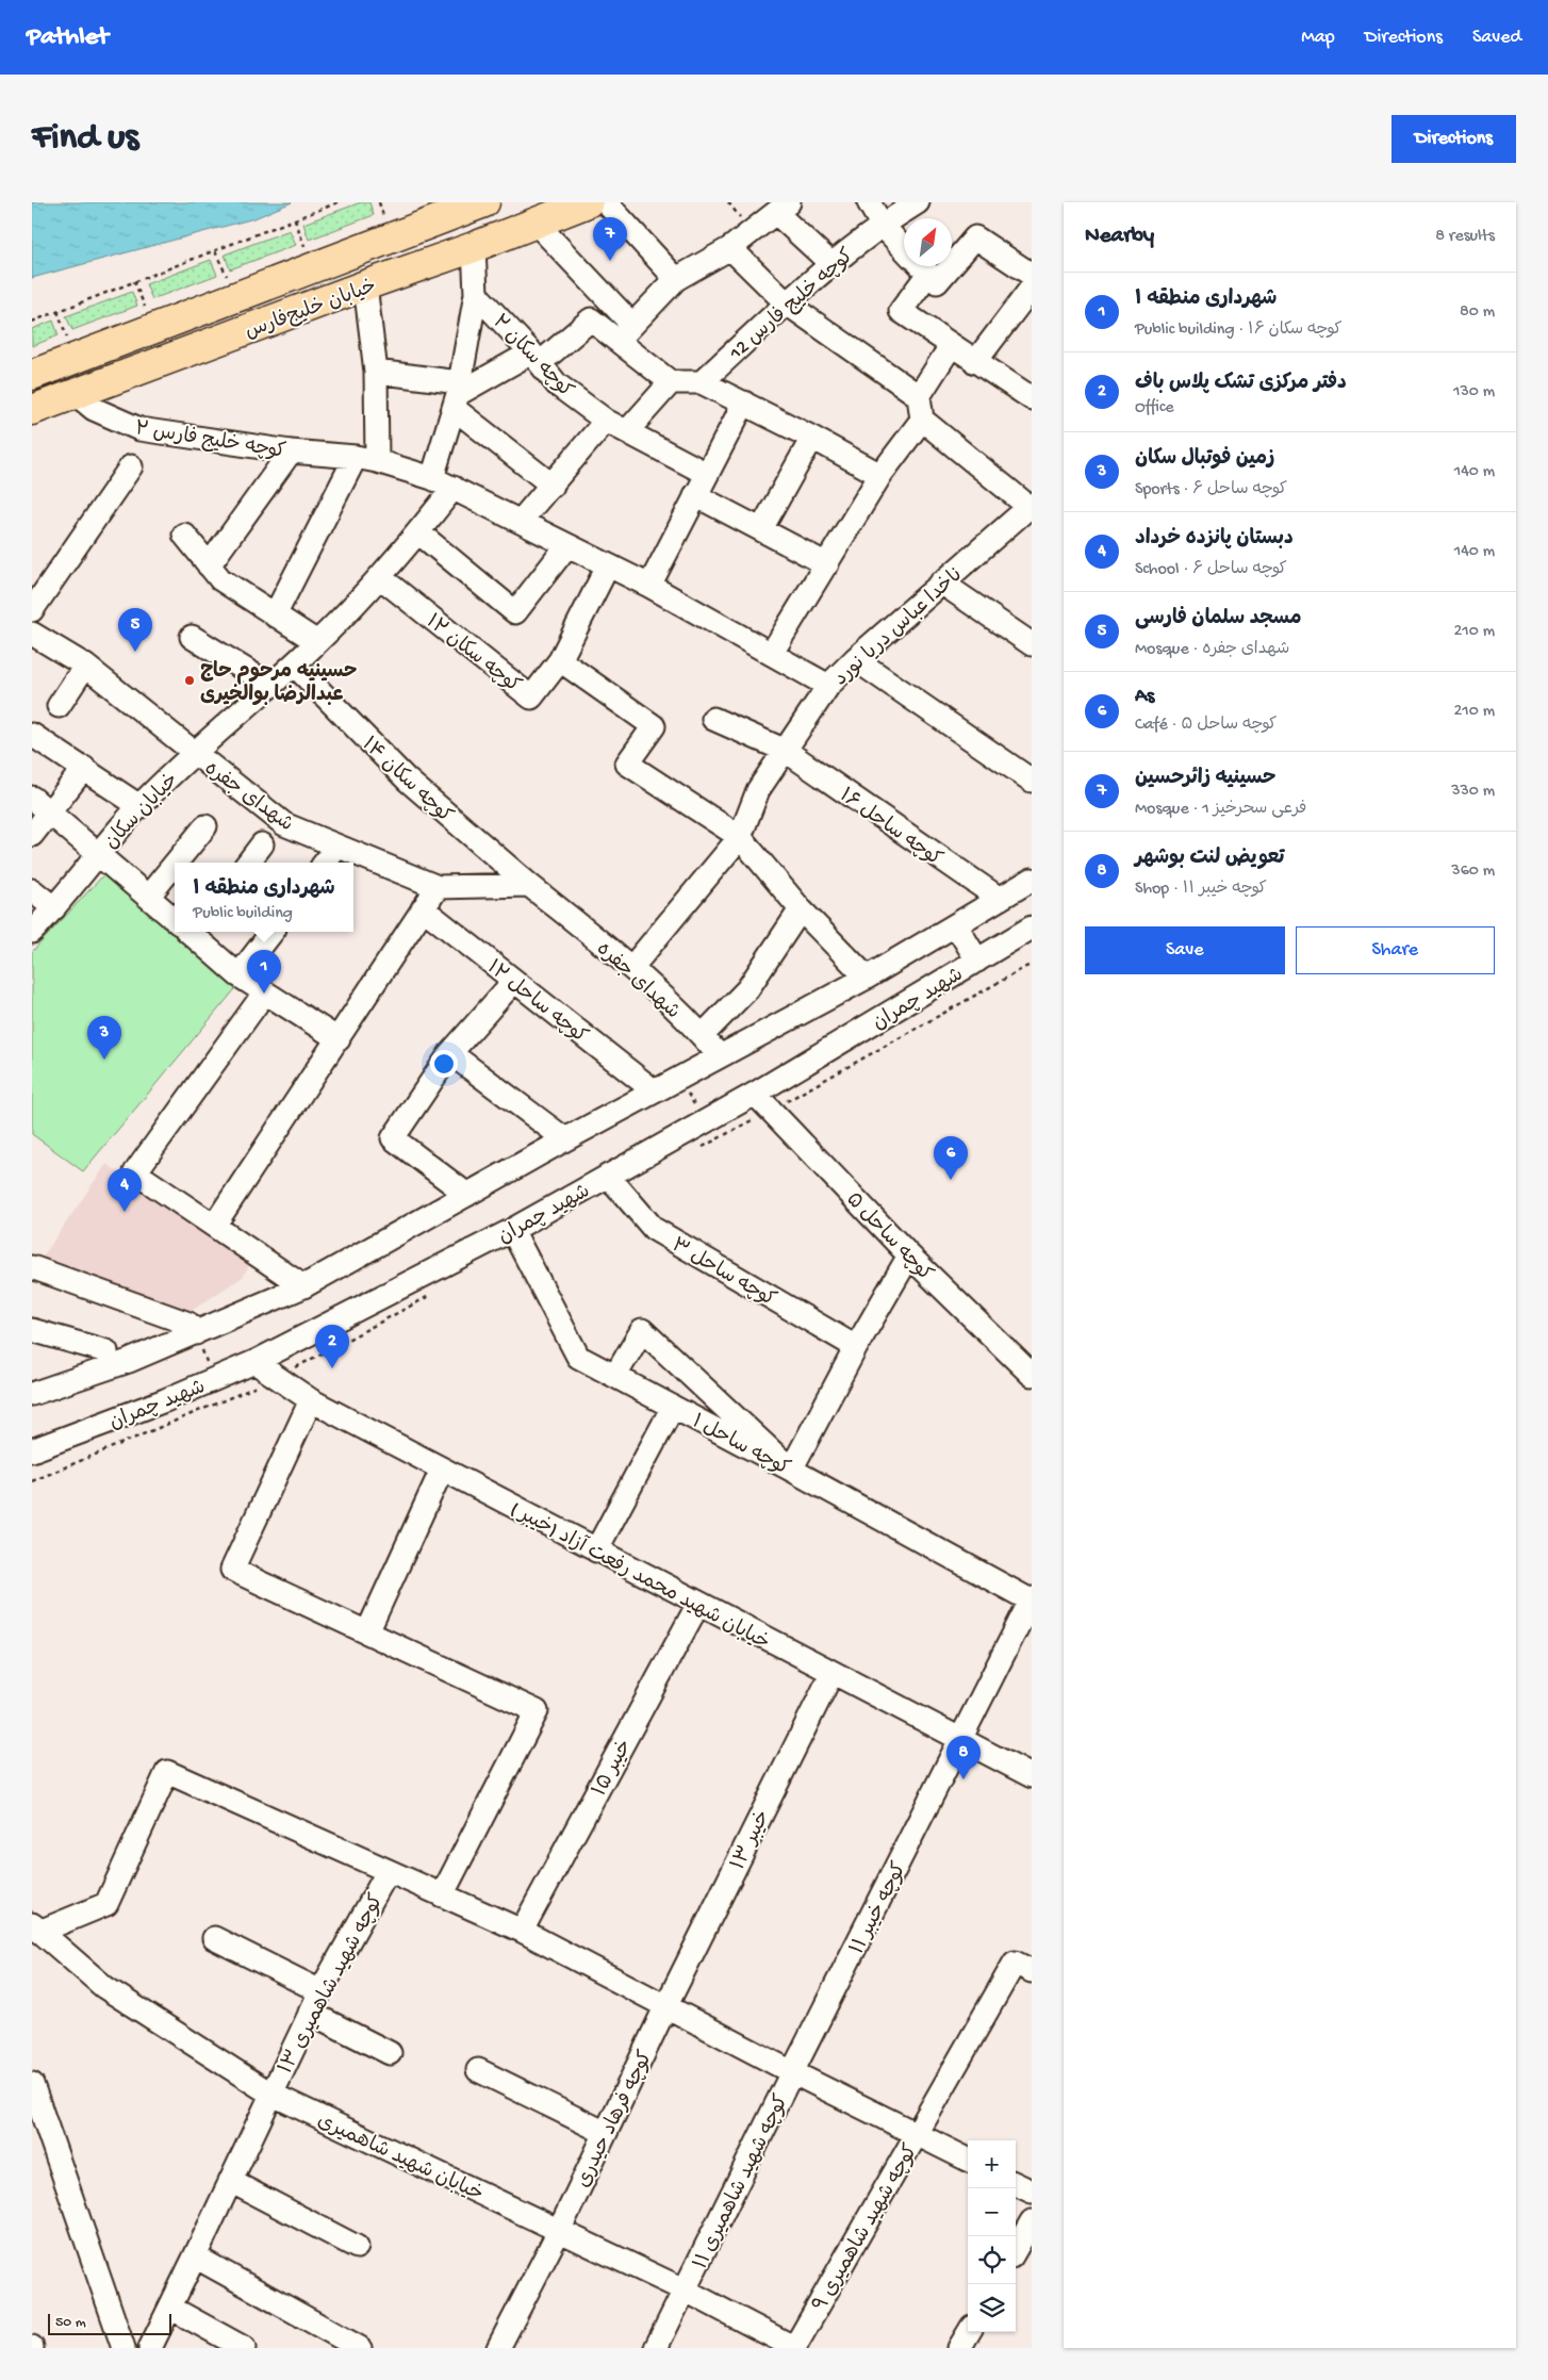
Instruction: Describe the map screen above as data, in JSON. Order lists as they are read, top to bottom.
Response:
{
  "streets": {
    "main road": ["خیابان خلیج‌فارس"],
    "street": [
      "کوچه خلیج فارس 12",
      "کوچه سکان ۲",
      "کوچه خلیج فارس ۲",
      "ناخدا عباس دریا نورد",
      "کوچه سکان ۱۲",
      "کوچه سکان ۱۴",
      "شهدای جفره",
      "خیابان سکان",
      "کوچه ساحل ۱۶",
      "شهید چمران",
      "کوچه ساحل ۱۲",
      "کوچه ساحل ۵",
      "کوچه ساحل ۳",
      "کوچه ساحل ۱",
      "( خیبر) خیابان شهید محمد رفعت آزاد",
      "خیبر ۱۵",
      "خیبر ۱۳",
      "کوچه خیبر ۱۱",
      "کوچه شهید شاهمیری ۱۳",
      "کوچه فرهاد حیدری",
      "خیابان شهید شاهمیری",
      "کوچه شهید شاهمیری ۱۱",
      "کوچه شهید شاهمیری ۹"
    ]
  },
  "crossings": [
    ["خیابان خلیج‌فارس", "کوچه خلیج فارس ۲"],
    ["کوچه خلیج فارس ۲", "ناخدا عباس دریا نورد"],
    ["کوچه خلیج فارس ۲", "خیابان سکان"],
    ["ناخدا عباس دریا نورد", "شهدای جفره"],
    ["ناخدا عباس دریا نورد", "کوچه ساحل ۱۶"],
    ["کوچه سکان ۱۲", "خیابان سکان"],
    ["کوچه سکان ۱۴", "شهدای جفره"],
    ["کوچه سکان ۱۴", "خیابان سکان"],
    ["شهدای جفره", "خیابان سکان"],
    ["شهدای جفره", "شهید چمران"],
    ["کوچه ساحل ۱۶", "شهید چمران"],
    ["شهید چمران", "کوچه ساحل ۱۲"],
    ["شهید چمران", "کوچه ساحل ۵"],
    ["شهید چمران", "کوچه ساحل ۳"],
    ["شهید چمران", "کوچه ساحل ۱"],
    ["شهید چمران", "( خیبر) خیابان شهید محمد رفعت آزاد"],
    ["کوچه ساحل ۱", "کوچه خیبر ۱۱"],
    ["( خیبر) خیابان شهید محمد رفعت آزاد", "خیبر ۱۵"],
    ["( خیبر) خیابان شهید محمد رفعت آزاد", "خیبر ۱۳"],
    ["( خیبر) خیابان شهید محمد رفعت آزاد", "کوچه خیبر ۱۱"],
    ["خیبر ۱۳", "کوچه فرهاد حیدری"],
    ["کوچه خیبر ۱۱", "کوچه شهید شاهمیری ۱۱"],
    ["کوچه شهید شاهمیری ۱۳", "خیابان شهید شاهمیری"],
    ["کوچه فرهاد حیدری", "خیابان شهید شاهمیری"],
    ["خیابان شهید شاهمیری", "کوچه شهید شاهمیری ۱۱"],
    ["خیابان شهید شاهمیری", "کوچه شهید شاهمیری ۹"]
  ],
  "places": ["حسینیه مرحوم حاج عبدالرضا بوالخیری"],
  "scale_bar": "50 m",
  "north": "top right",
  "page": {
    "header": "Pathlet",
    "nav": ["Map", "Directions", "Saved"],
    "buttons": [
      "Directions",
      ["Save", "Share"]
    ],
    "title": "Find us",
    "heading": ["Nearby", "8 results"],
    "pins": [
      "7",
      "5",
      "1",
      "3",
      "6",
      "4",
      "2",
      "8"
    ],
    "list": [
      {
        "mark": "1",
        "name": "شهرداری منطقه ١",
        "note": "Public building · کوچه سکان ۱۶",
        "value": "80 m"
      },
      {
        "mark": "2",
        "name": "دفتر مرکزی تشک پلاس باف",
        "note": "Office",
        "value": "130 m"
      },
      {
        "mark": "3",
        "name": "زمین فوتبال سکان",
        "note": "Sports · کوچه ساحل ۶",
        "value": "140 m"
      },
      {
        "mark": "4",
        "name": "دبستان پانزده خرداد",
        "note": "School · کوچه ساحل ۶",
        "value": "140 m"
      },
      {
        "mark": "5",
        "name": "مسجد سلمان فارسی",
        "note": "Mosque · شهدای جفره",
        "value": "210 m"
      },
      {
        "mark": "6",
        "name": "As",
        "note": "Café · کوچه ساحل ۵",
        "value": "210 m"
      },
      {
        "mark": "7",
        "name": "حسینیه زائرحسین",
        "note": "Mosque · فرعی سحرخیز 1",
        "value": "330 m"
      },
      {
        "mark": "8",
        "name": "تعویض لنت بوشهر",
        "note": "Shop · کوچه خیبر ۱۱",
        "value": "360 m"
      }
    ],
    "popup": ["شهرداری منطقه ١", "Public building"],
    "map_buttons": ["+", "−"],
    "scale": "50 m"
  }
}
